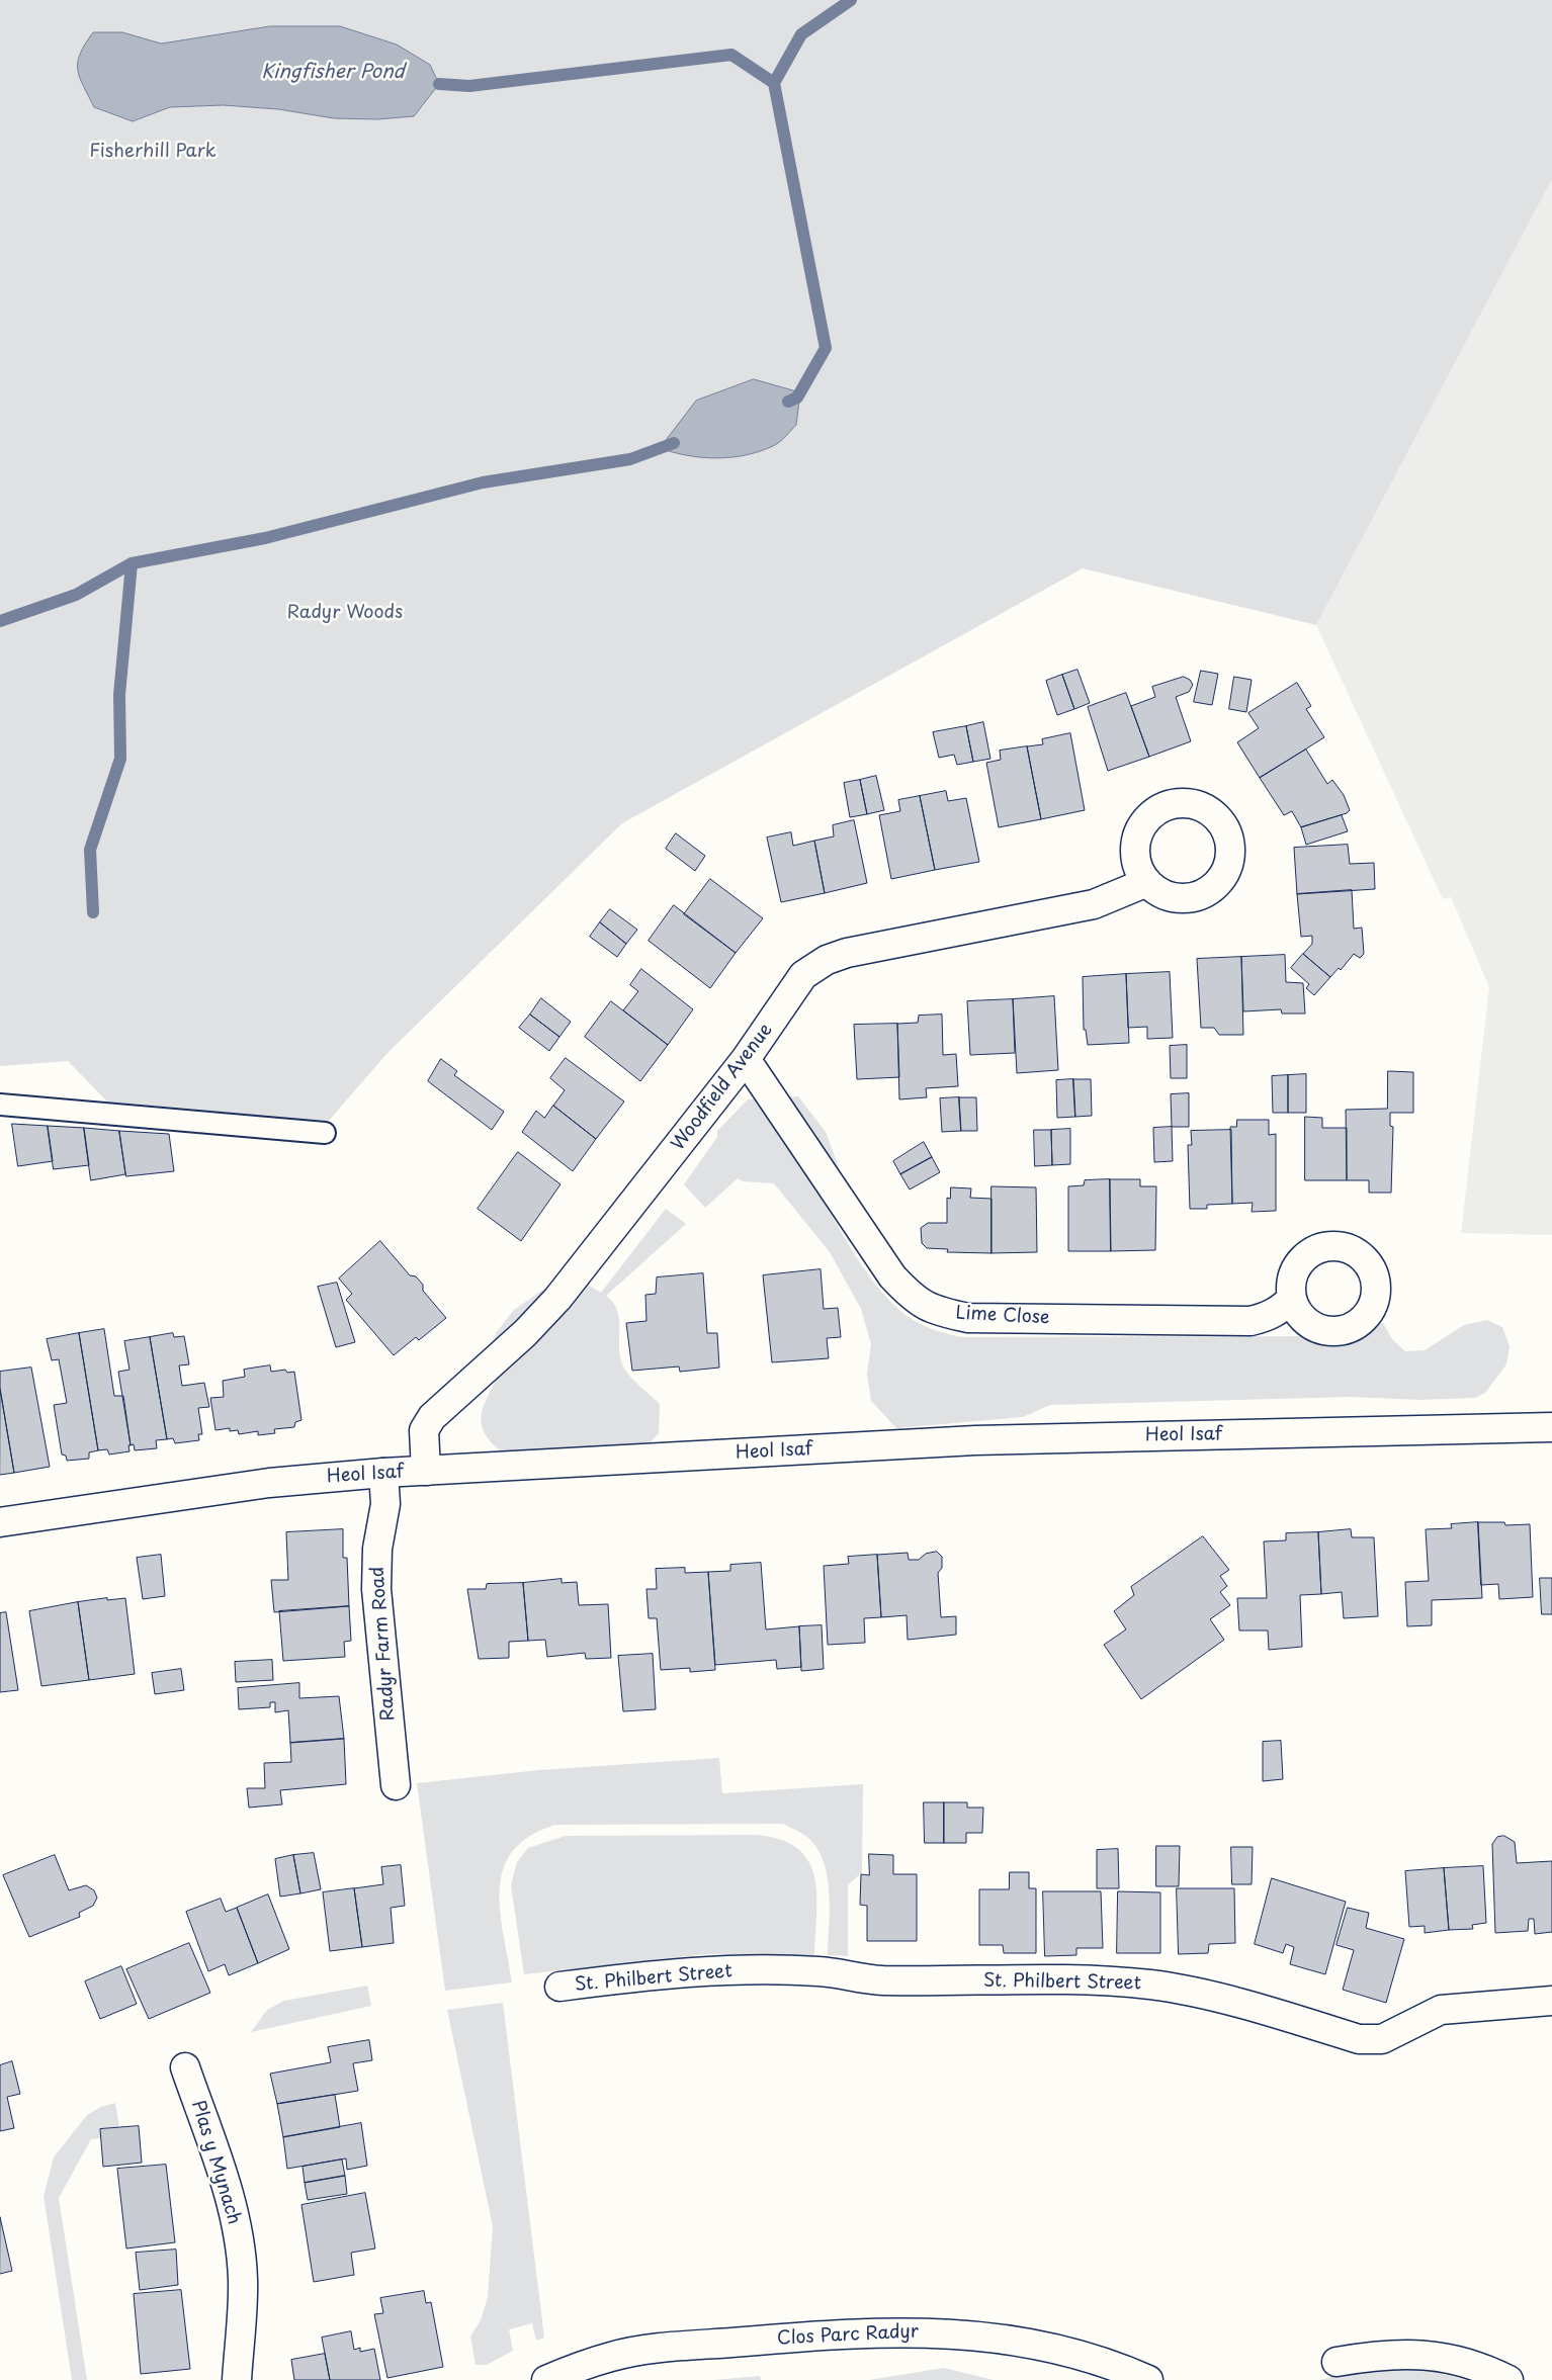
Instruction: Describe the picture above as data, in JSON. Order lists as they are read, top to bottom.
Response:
{
  "streets": {
    "street": [
      "Woodfield Avenue",
      "Lime Close",
      "Heol Isaf",
      "Radyr Farm Road",
      "St. Philbert Street",
      "Plas y Mynach",
      "Clos Parc Radyr"
    ]
  },
  "crossings": [
    ["Woodfield Avenue", "Lime Close"],
    ["Woodfield Avenue", "Heol Isaf"],
    ["Heol Isaf", "Radyr Farm Road"]
  ],
  "water": ["Kingfisher Pond"],
  "parks": ["Fisherhill Park", "Radyr Woods"]
}
